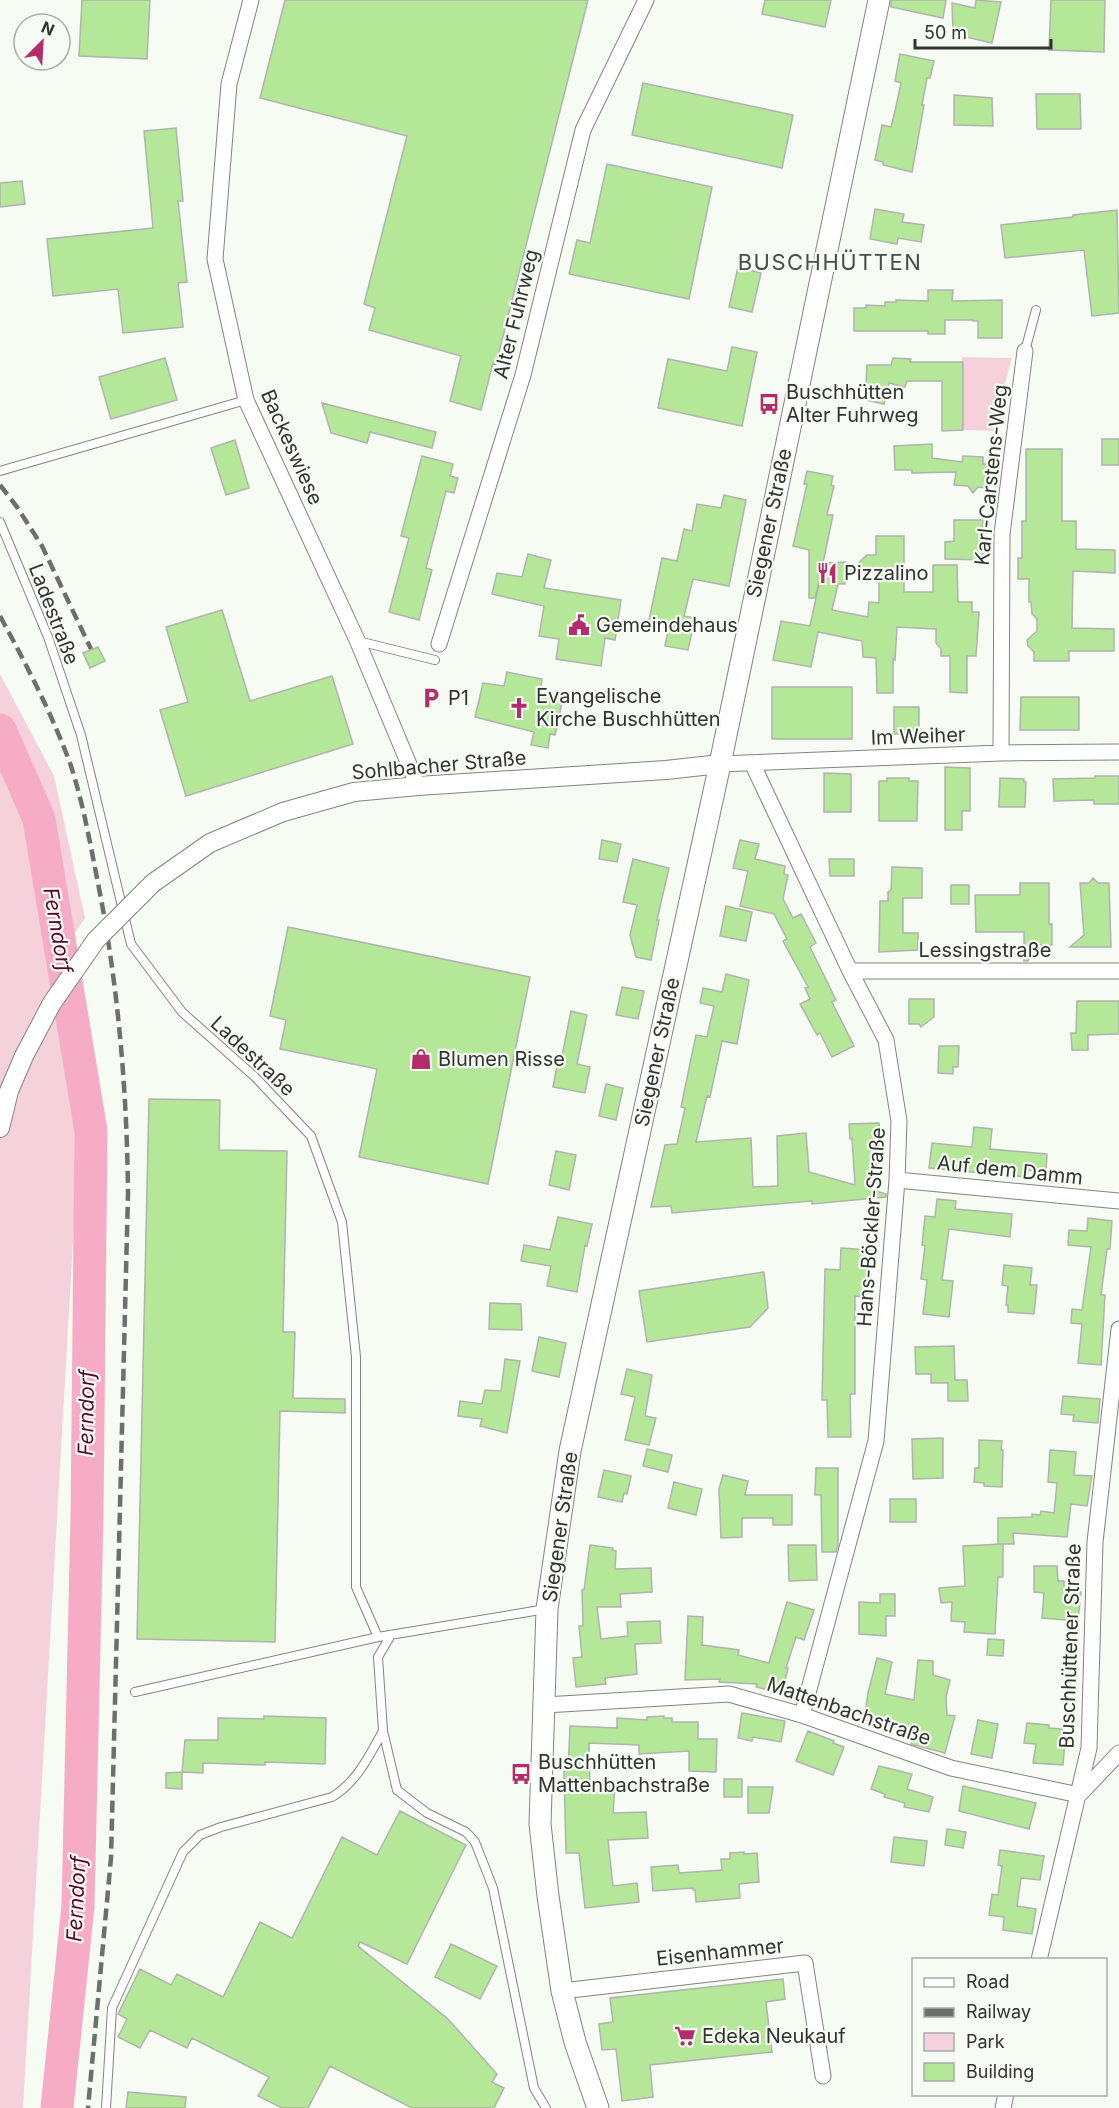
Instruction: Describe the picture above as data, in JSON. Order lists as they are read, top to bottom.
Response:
{
  "streets": {
    "main road": ["Siegener Straße"],
    "street": [
      "Alter Fuhrweg",
      "Backeswiese",
      "Karl-Carstens-Weg",
      "Im Weiher",
      "Sohlbacher Straße",
      "Lessingstraße",
      "Auf dem Damm",
      "Hans-Böckler-Straße",
      "Buschhüttener Straße",
      "Mattenbachstraße",
      "Eisenhammer"
    ],
    "lane": ["Ladestraße"]
  },
  "crossings": [
    ["Backeswiese", "Sohlbacher Straße"],
    ["Karl-Carstens-Weg", "Im Weiher"],
    ["Siegener Straße", "Im Weiher"],
    ["Siegener Straße", "Sohlbacher Straße"],
    ["Siegener Straße", "Mattenbachstraße"],
    ["Siegener Straße", "Eisenhammer"],
    ["Im Weiher", "Sohlbacher Straße"],
    ["Im Weiher", "Hans-Böckler-Straße"],
    ["Lessingstraße", "Hans-Böckler-Straße"],
    ["Auf dem Damm", "Hans-Böckler-Straße"],
    ["Hans-Böckler-Straße", "Mattenbachstraße"],
    ["Buschhüttener Straße", "Mattenbachstraße"]
  ],
  "districts": ["BUSCHHÜTTEN"],
  "water": ["Ferndorf"],
  "places": {
    "bus stop": ["Buschhütten Alter Fuhrweg", "Buschhütten Mattenbachstraße"],
    "restaurant": ["Pizzalino"],
    "public building": ["Gemeindehaus"],
    "parking": ["P1"],
    "church": ["Evangelische Kirche Buschhütten"],
    "shop": ["Blumen Risse"],
    "supermarket": ["Edeka Neukauf"]
  },
  "legend": [
    "Road",
    "Railway",
    "Park",
    "Building"
  ],
  "scale_bar": "50 m",
  "north": "top right"
}
